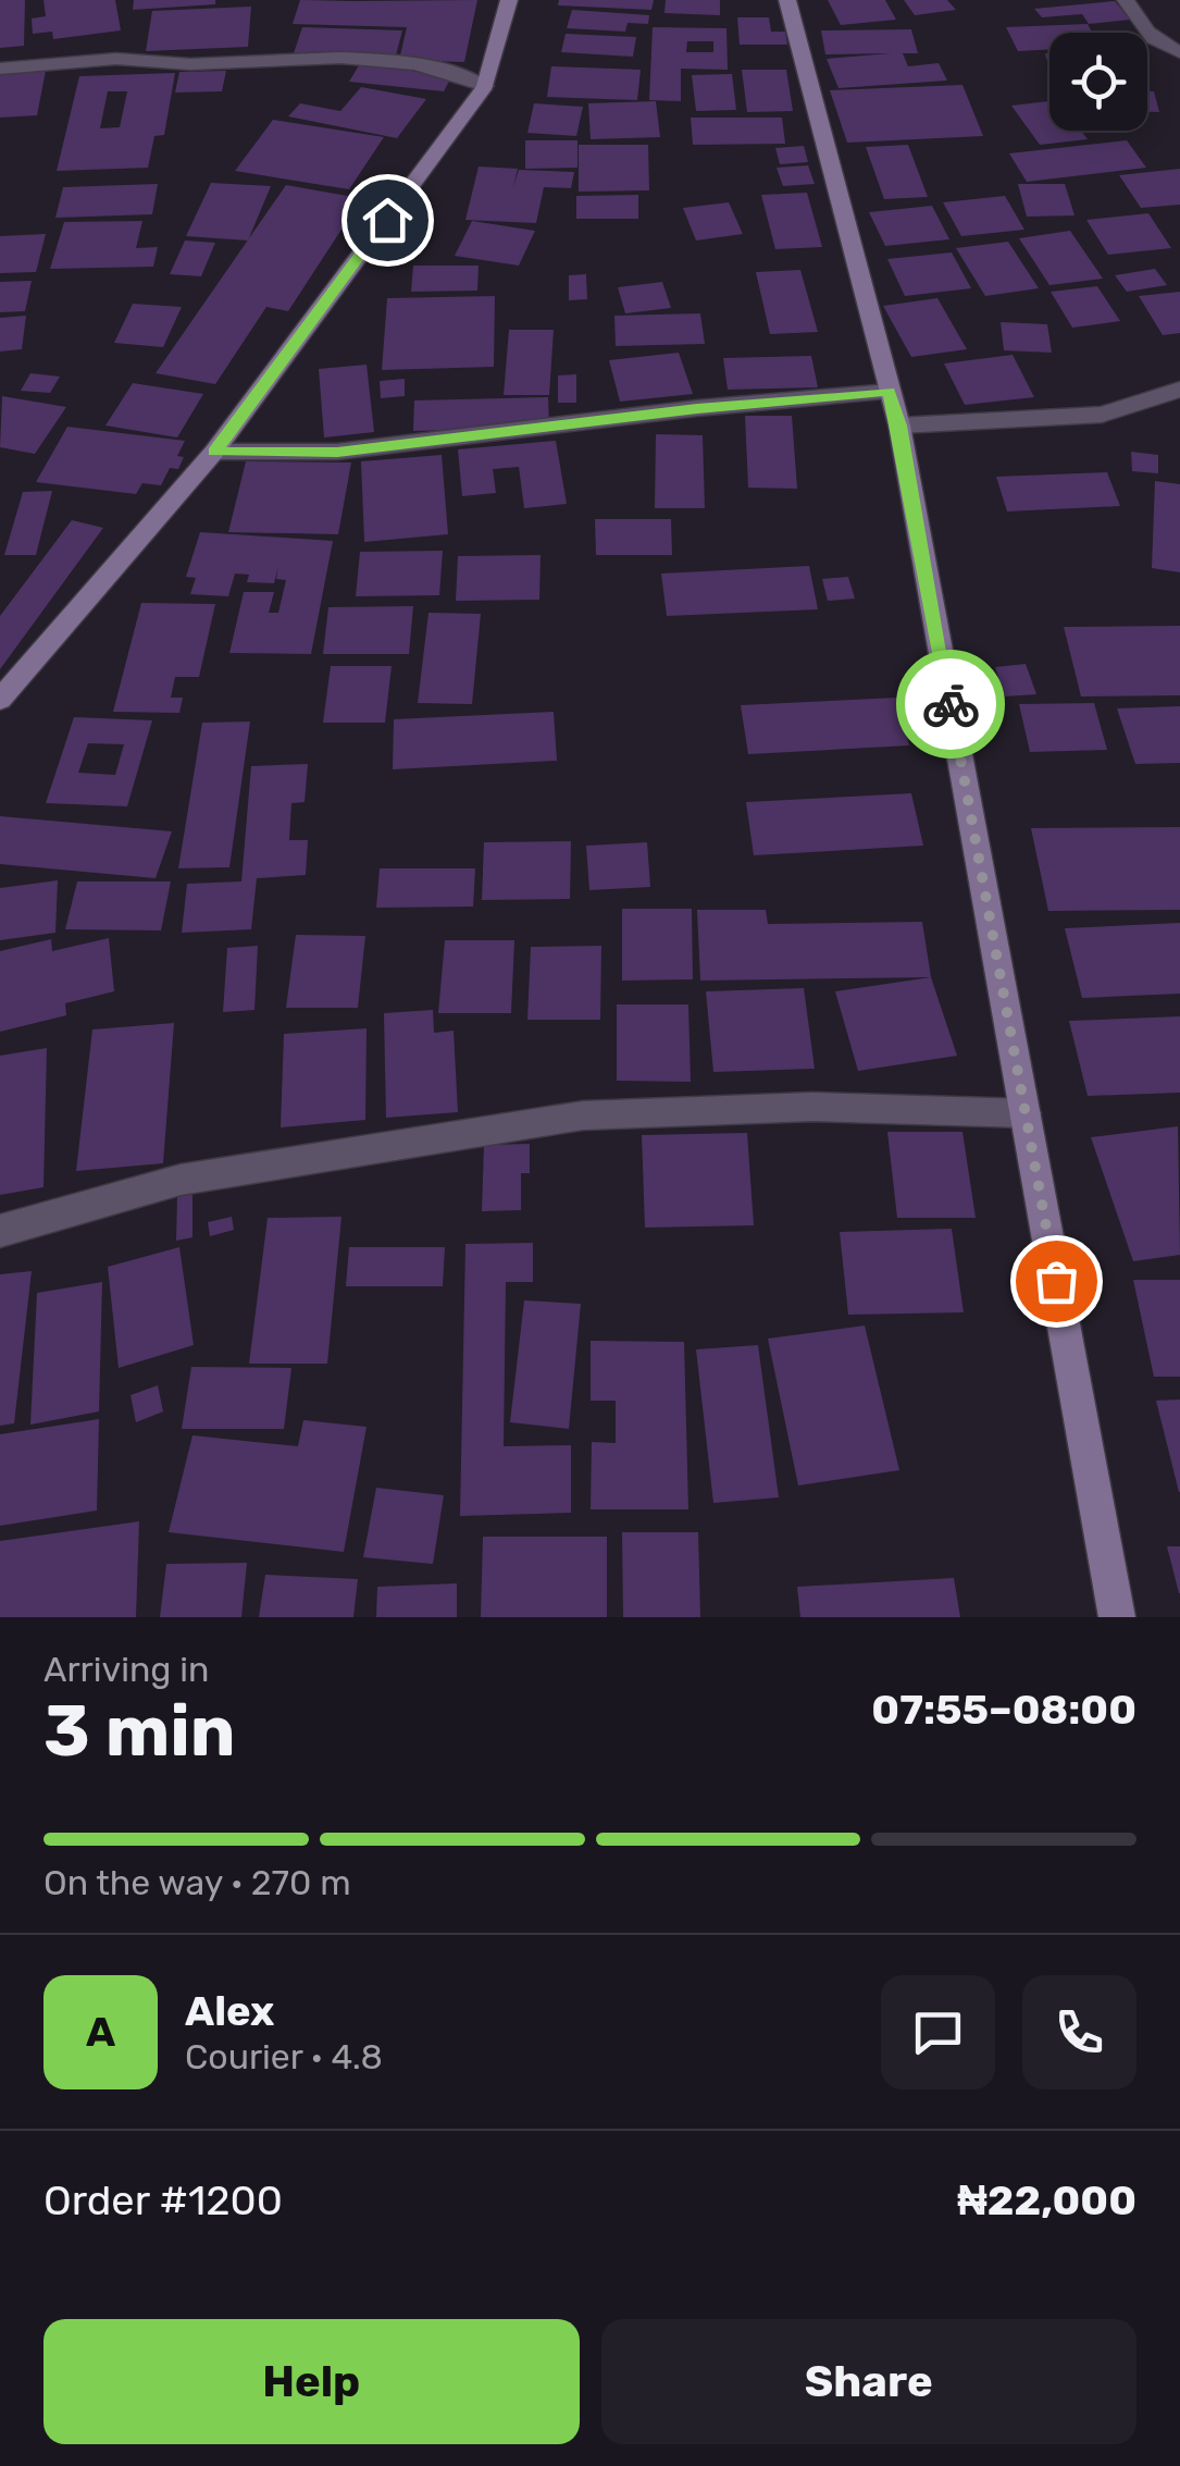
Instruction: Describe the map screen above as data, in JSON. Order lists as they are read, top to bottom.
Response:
{
  "page": {
    "heading": ["3 min", "Arriving in", "07:55–08:00"],
    "panel": [
      "Alex",
      "Courier · 4.8",
      "Order #1200",
      "₦22,000"
    ],
    "bar": "On the way · 270 m",
    "round": "A",
    "buttons": ["Help", "Share"]
  }
}
